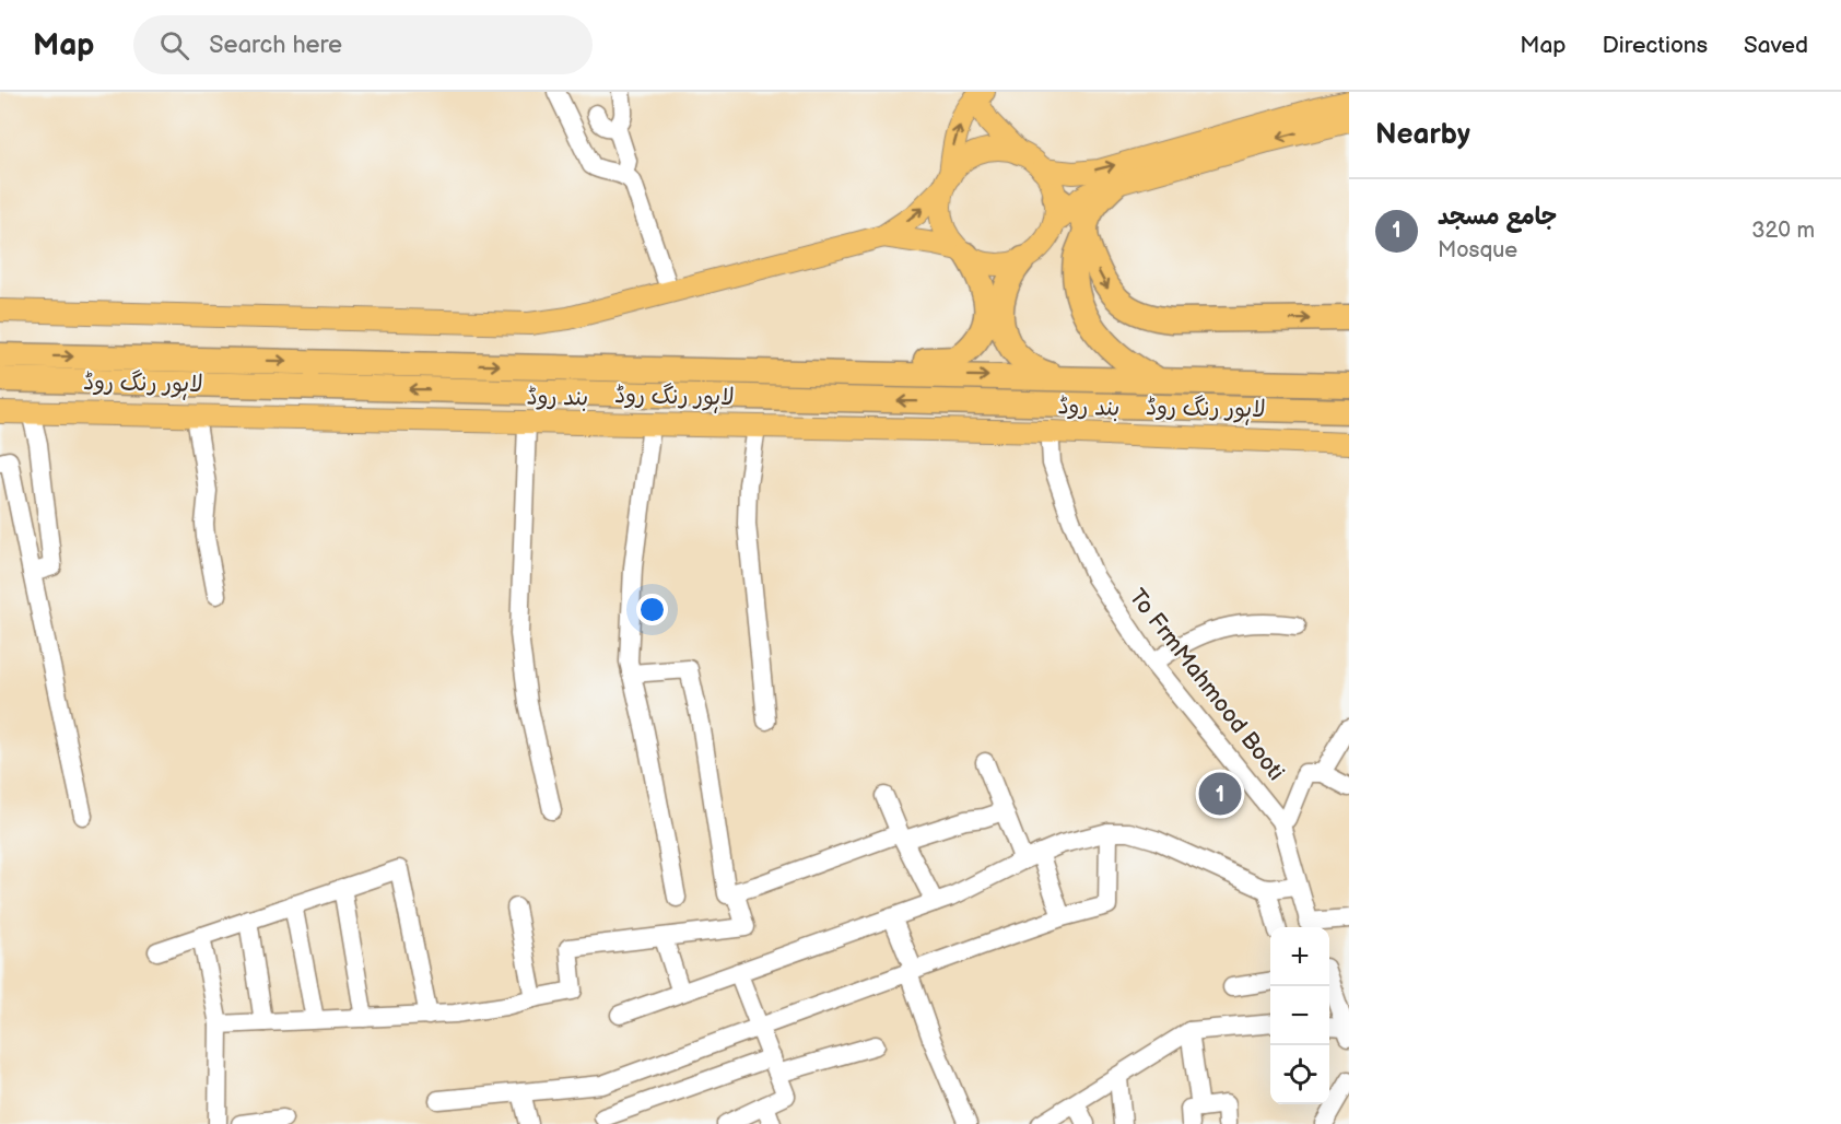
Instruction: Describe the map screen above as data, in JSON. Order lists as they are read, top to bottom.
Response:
{
  "streets": {
    "highway": ["لاہور رنگ روڈ"],
    "main road": ["بند روڈ"],
    "street": ["To FrmMahmood Booti"]
  },
  "crossings": [
    ["بند روڈ", "To FrmMahmood Booti"]
  ],
  "page": {
    "header": "Map",
    "search": "Search here",
    "nav": ["Map", "Directions", "Saved"],
    "heading": "Nearby",
    "list": [
      {
        "mark": "1",
        "name": "جامع مسجد",
        "note": "Mosque",
        "value": "320 m"
      }
    ],
    "pins": "1",
    "map_buttons": ["+", "−"]
  }
}
